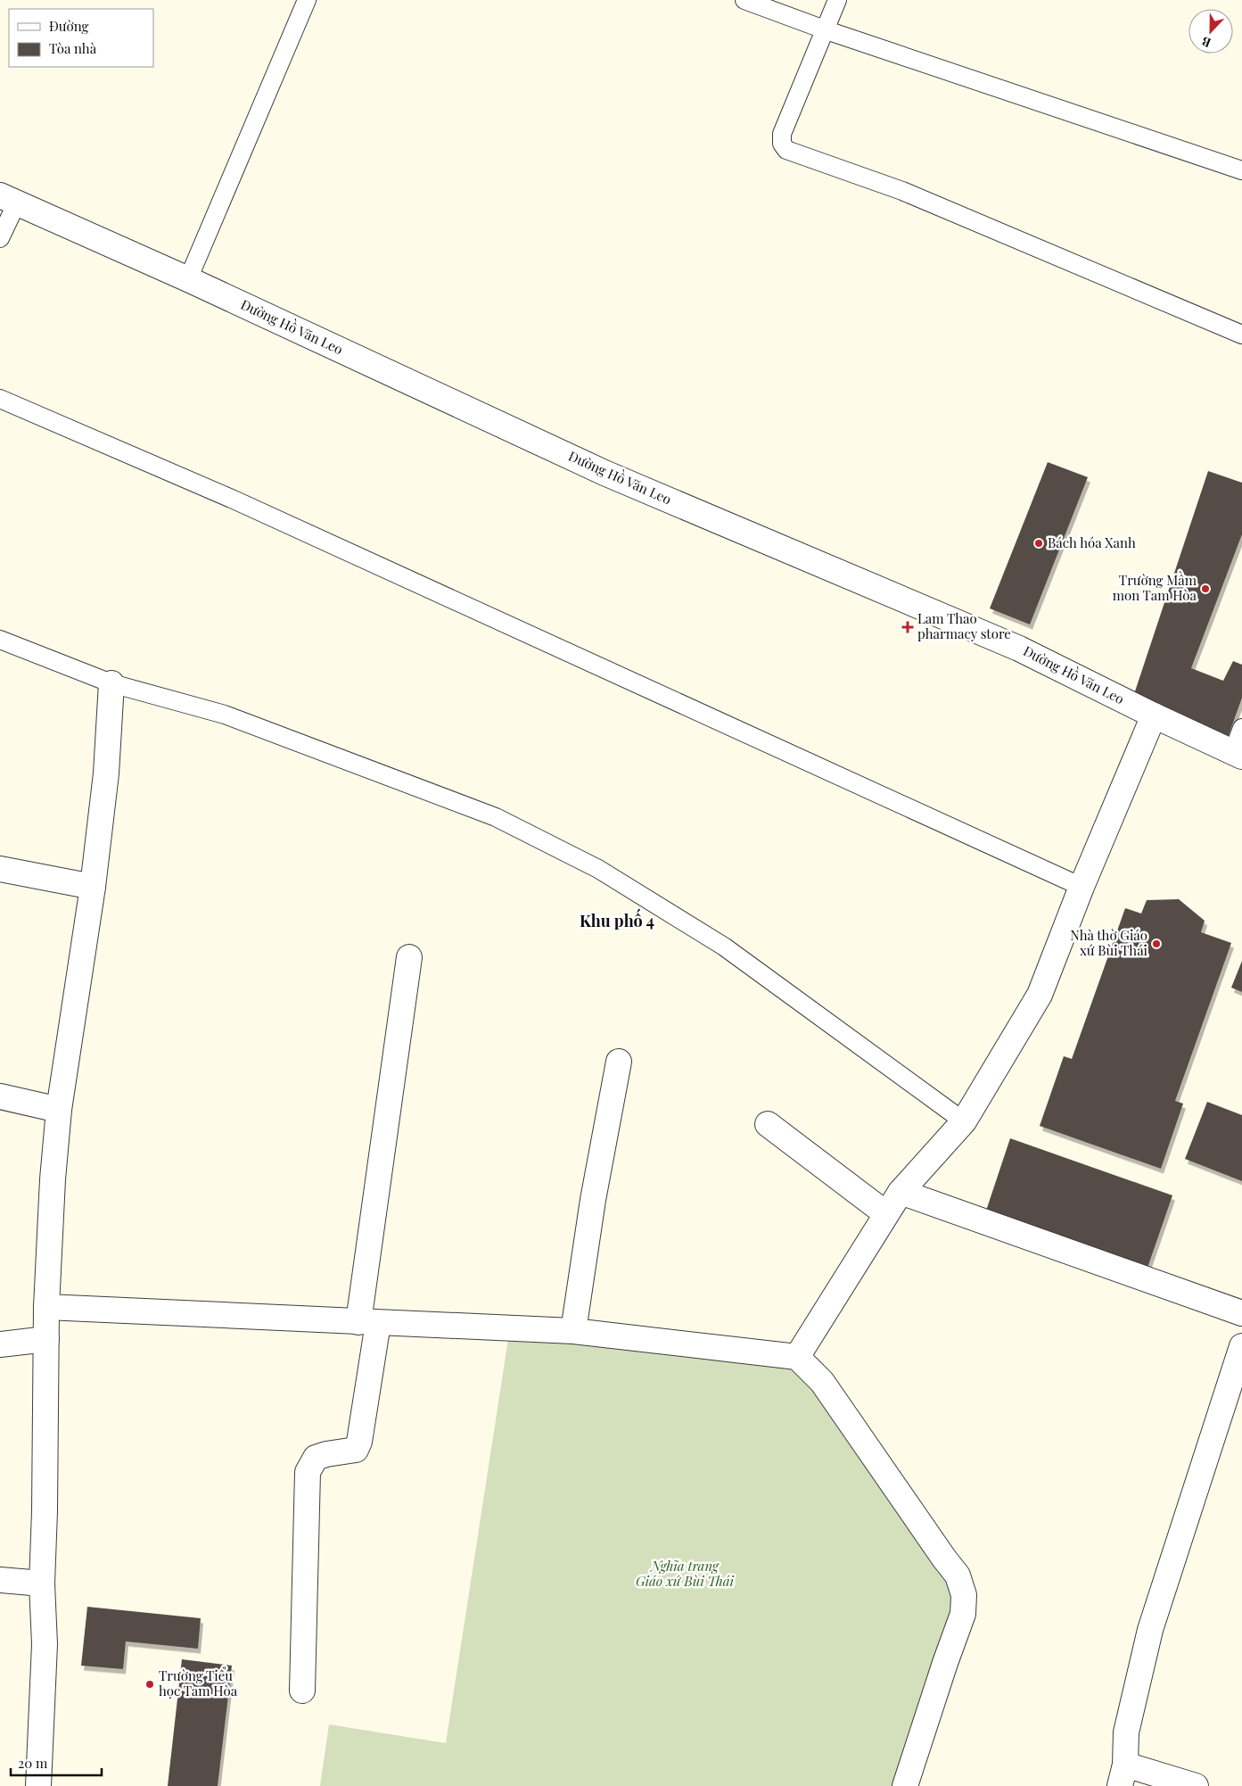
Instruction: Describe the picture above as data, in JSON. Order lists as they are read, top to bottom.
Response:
{
  "streets": {
    "street": ["Đường Hồ Văn Leo"]
  },
  "districts": ["Khu phố 4"],
  "parks": ["Nghĩa trang Giáo xứ Bùi Thái"],
  "places": {
    "other": [
      "Bách hóa Xanh",
      "Trường Mầm mon Tam Hòa",
      "Nhà thờ Giáo xứ Bùi Thái",
      "Trường Tiểu học Tam Hòa"
    ],
    "health": ["Lam Thao pharmacy store"]
  },
  "legend": ["Đường", "Tòa nhà"],
  "scale_bar": "20 m",
  "north": "bottom"
}
